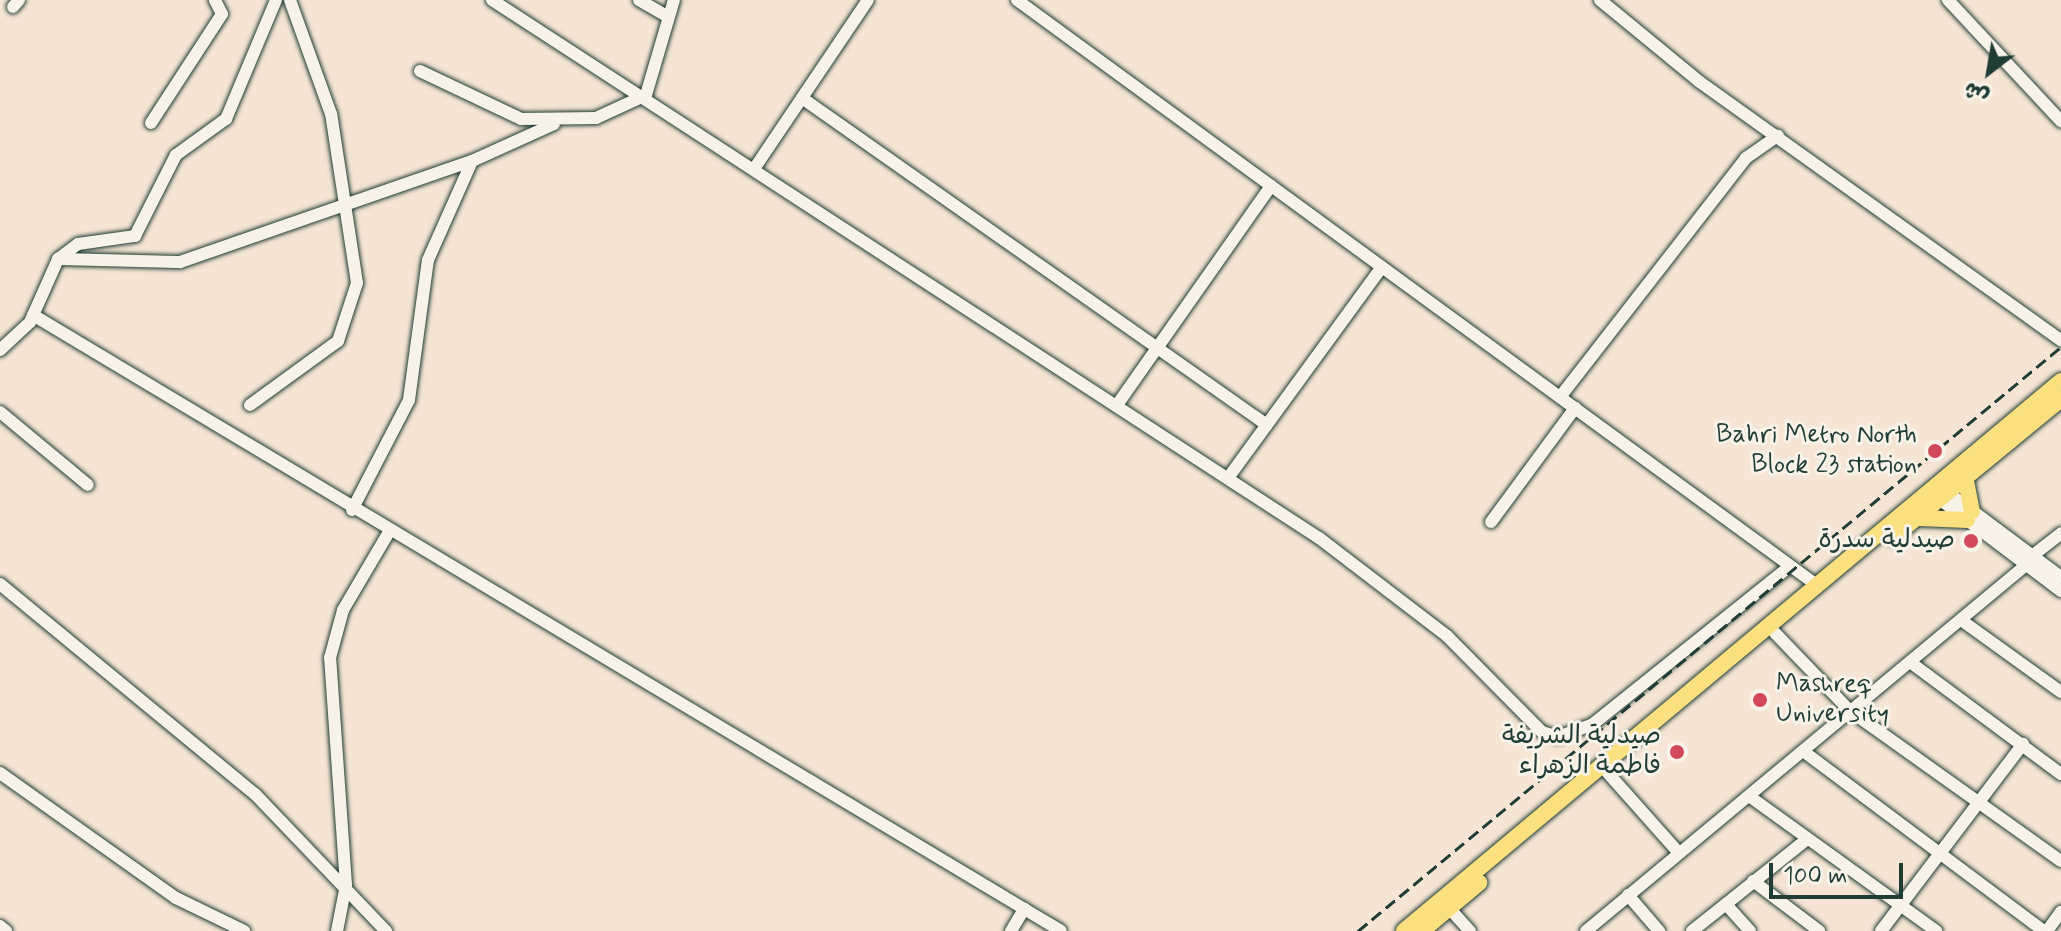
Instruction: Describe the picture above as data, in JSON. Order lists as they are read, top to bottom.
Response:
{
  "places": [
    "Bahri Metro North Block 23 station",
    "صيدلية سدرة",
    "Mashreq University",
    "صيدلية الشريفة فاطمة الزهراء"
  ],
  "scale_bar": "100 m",
  "north": "bottom left"
}
